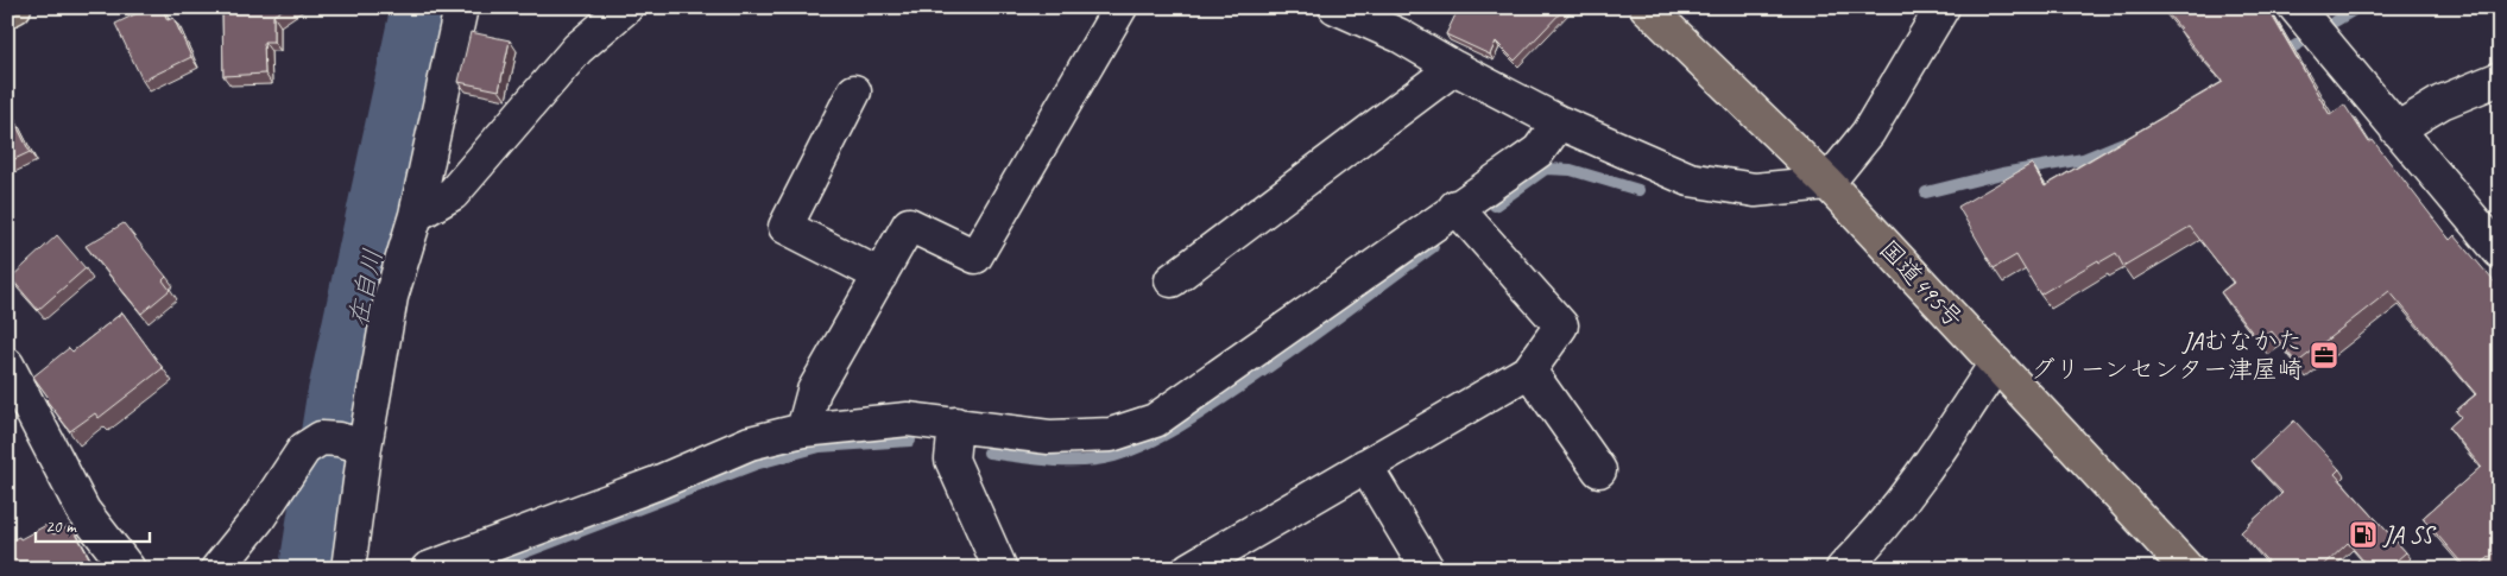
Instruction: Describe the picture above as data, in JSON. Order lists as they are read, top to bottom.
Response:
{
  "streets": {
    "main road": ["国道495号"]
  },
  "water": ["在自川"],
  "places": {
    "office": ["JAむなかた グリーンセンター津屋崎"],
    "fuel station": ["JA SS"]
  },
  "scale_bar": "20 m"
}
